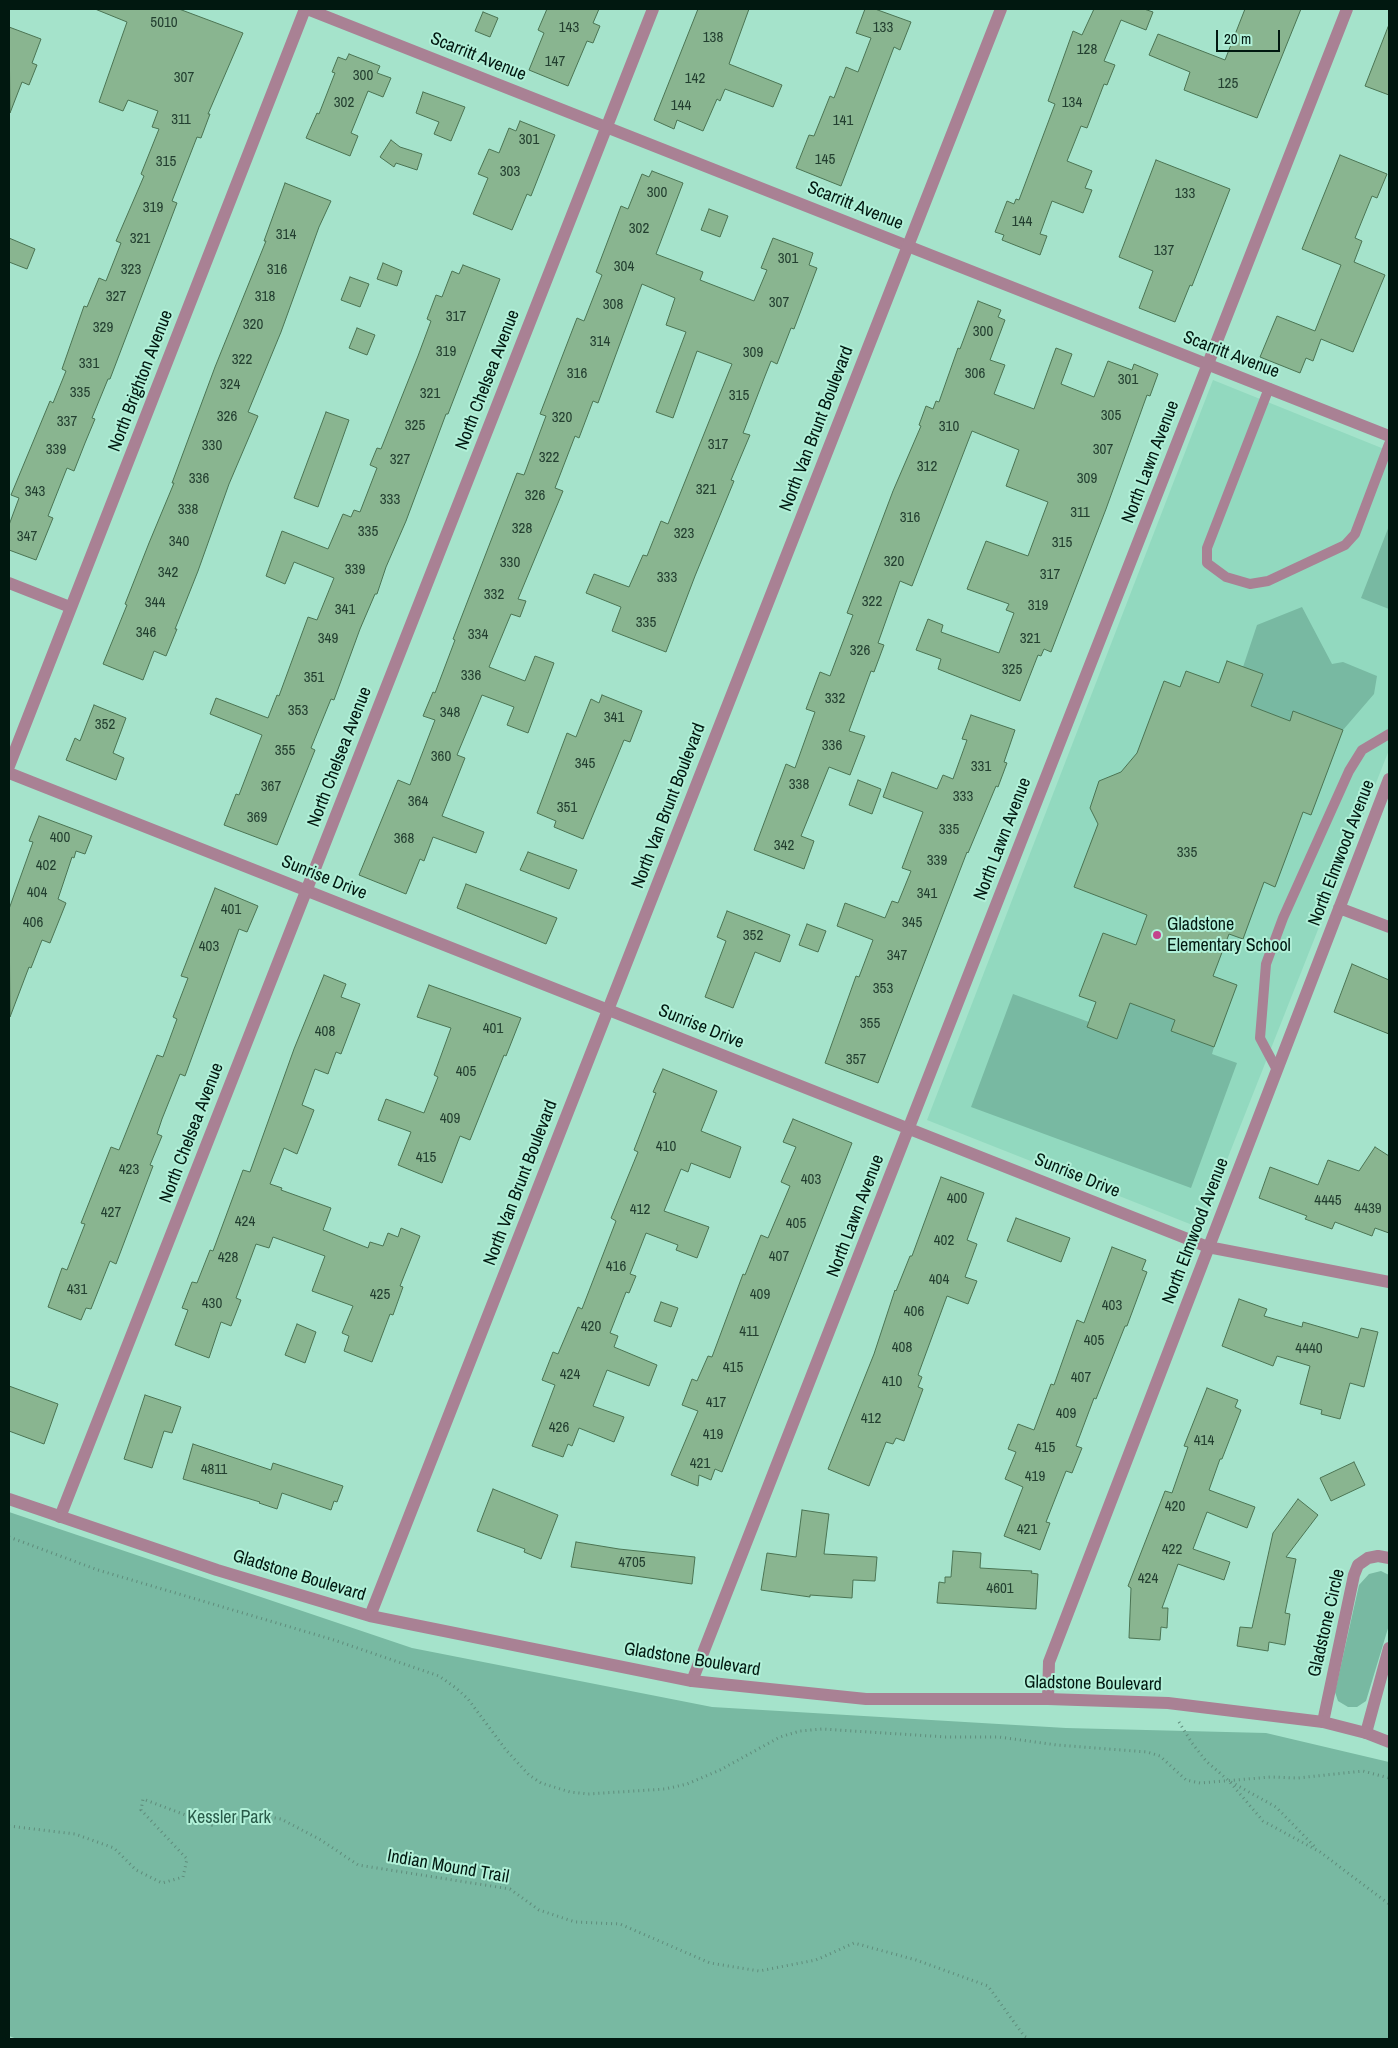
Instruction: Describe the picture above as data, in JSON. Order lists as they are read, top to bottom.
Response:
{
  "streets": {
    "street": [
      "Scarritt Avenue",
      "North Chelsea Avenue",
      "North Brighton Avenue",
      "North Van Brunt Boulevard",
      "North Lawn Avenue",
      "North Elmwood Avenue",
      "Sunrise Drive",
      "Gladstone Boulevard",
      "Gladstone Circle"
    ],
    "path": ["Indian Mound Trail"]
  },
  "crossings": [
    ["Scarritt Avenue", "North Chelsea Avenue"],
    ["Scarritt Avenue", "North Brighton Avenue"],
    ["Scarritt Avenue", "North Van Brunt Boulevard"],
    ["Scarritt Avenue", "North Lawn Avenue"],
    ["North Chelsea Avenue", "Sunrise Drive"],
    ["North Chelsea Avenue", "Gladstone Boulevard"],
    ["North Van Brunt Boulevard", "Sunrise Drive"],
    ["North Van Brunt Boulevard", "Gladstone Boulevard"],
    ["North Lawn Avenue", "Sunrise Drive"],
    ["North Lawn Avenue", "Gladstone Boulevard"],
    ["North Elmwood Avenue", "Sunrise Drive"],
    ["North Elmwood Avenue", "Gladstone Boulevard"],
    ["Gladstone Boulevard", "Gladstone Circle"]
  ],
  "parks": ["Kessler Park"],
  "places": ["Gladstone Elementary School"],
  "house_numbers": [
    "5010",
    "143",
    "133",
    "138",
    "128",
    "147",
    "300",
    "307",
    "142",
    "125",
    "302",
    "134",
    "144",
    "311",
    "141",
    "301",
    "145",
    "315",
    "303",
    "300",
    "133",
    "319",
    "144",
    "302",
    "314",
    "321",
    "137",
    "301",
    "304",
    "323",
    "316",
    "327",
    "318",
    "307",
    "308",
    "317",
    "320",
    "329",
    "300",
    "314",
    "319",
    "309",
    "322",
    "331",
    "316",
    "306",
    "301",
    "324",
    "335",
    "321",
    "315",
    "305",
    "326",
    "320",
    "337",
    "325",
    "310",
    "317",
    "330",
    "339",
    "307",
    "322",
    "327",
    "312",
    "336",
    "309",
    "321",
    "343",
    "326",
    "333",
    "338",
    "311",
    "316",
    "328",
    "335",
    "323",
    "347",
    "340",
    "315",
    "320",
    "330",
    "339",
    "342",
    "317",
    "333",
    "332",
    "322",
    "344",
    "319",
    "341",
    "335",
    "346",
    "334",
    "349",
    "321",
    "326",
    "325",
    "336",
    "351",
    "332",
    "353",
    "348",
    "341",
    "352",
    "336",
    "355",
    "360",
    "345",
    "331",
    "338",
    "367",
    "333",
    "364",
    "351",
    "369",
    "335",
    "400",
    "368",
    "342",
    "335",
    "339",
    "402",
    "404",
    "341",
    "401",
    "406",
    "345",
    "352",
    "403",
    "347",
    "353",
    "355",
    "401",
    "408",
    "357",
    "405",
    "409",
    "410",
    "415",
    "423",
    "403",
    "400",
    "4445",
    "4439",
    "412",
    "427",
    "424",
    "405",
    "402",
    "407",
    "428",
    "416",
    "404",
    "431",
    "425",
    "409",
    "430",
    "403",
    "406",
    "420",
    "411",
    "405",
    "408",
    "4440",
    "415",
    "424",
    "407",
    "410",
    "417",
    "409",
    "412",
    "426",
    "419",
    "414",
    "415",
    "421",
    "4811",
    "419",
    "420",
    "421",
    "422",
    "4705",
    "424",
    "4601"
  ],
  "scale_bar": "20 m"
}
